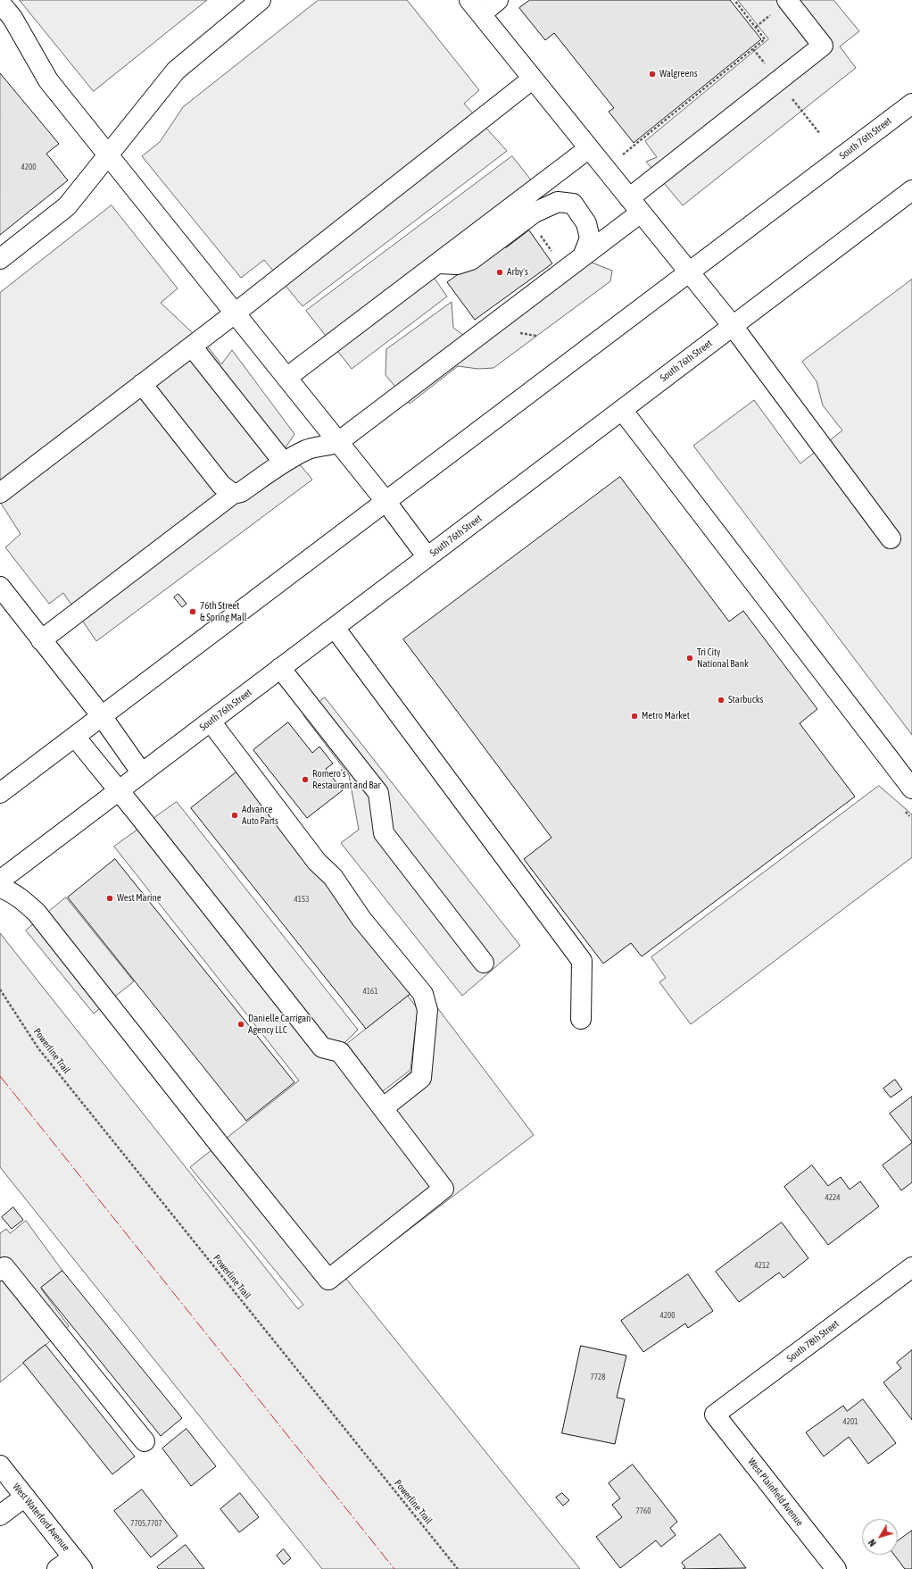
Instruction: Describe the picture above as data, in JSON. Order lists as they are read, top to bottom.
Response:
{
  "streets": {
    "main road": [
      "South 76th Street",
      "South 78th Street",
      "West Plainfield Avenue",
      "West Waterford Avenue"
    ],
    "path": ["Powerline Trail"]
  },
  "crossings": [
    ["South 78th Street", "West Plainfield Avenue"]
  ],
  "places": [
    "Walgreens",
    "Arby's",
    "76th Street & Spring Mall",
    "Tri City National Bank",
    "Starbucks",
    "Metro Market",
    "Romero’s Restaurant and Bar",
    "Advance Auto Parts",
    "West Marine",
    "Danielle Carrigan Agency LLC"
  ],
  "house_numbers": [
    "4200",
    "4153",
    "4161",
    "4224",
    "4212",
    "4200",
    "7728",
    "4201",
    "7760",
    "7705,7707"
  ],
  "north": "bottom left"
}
